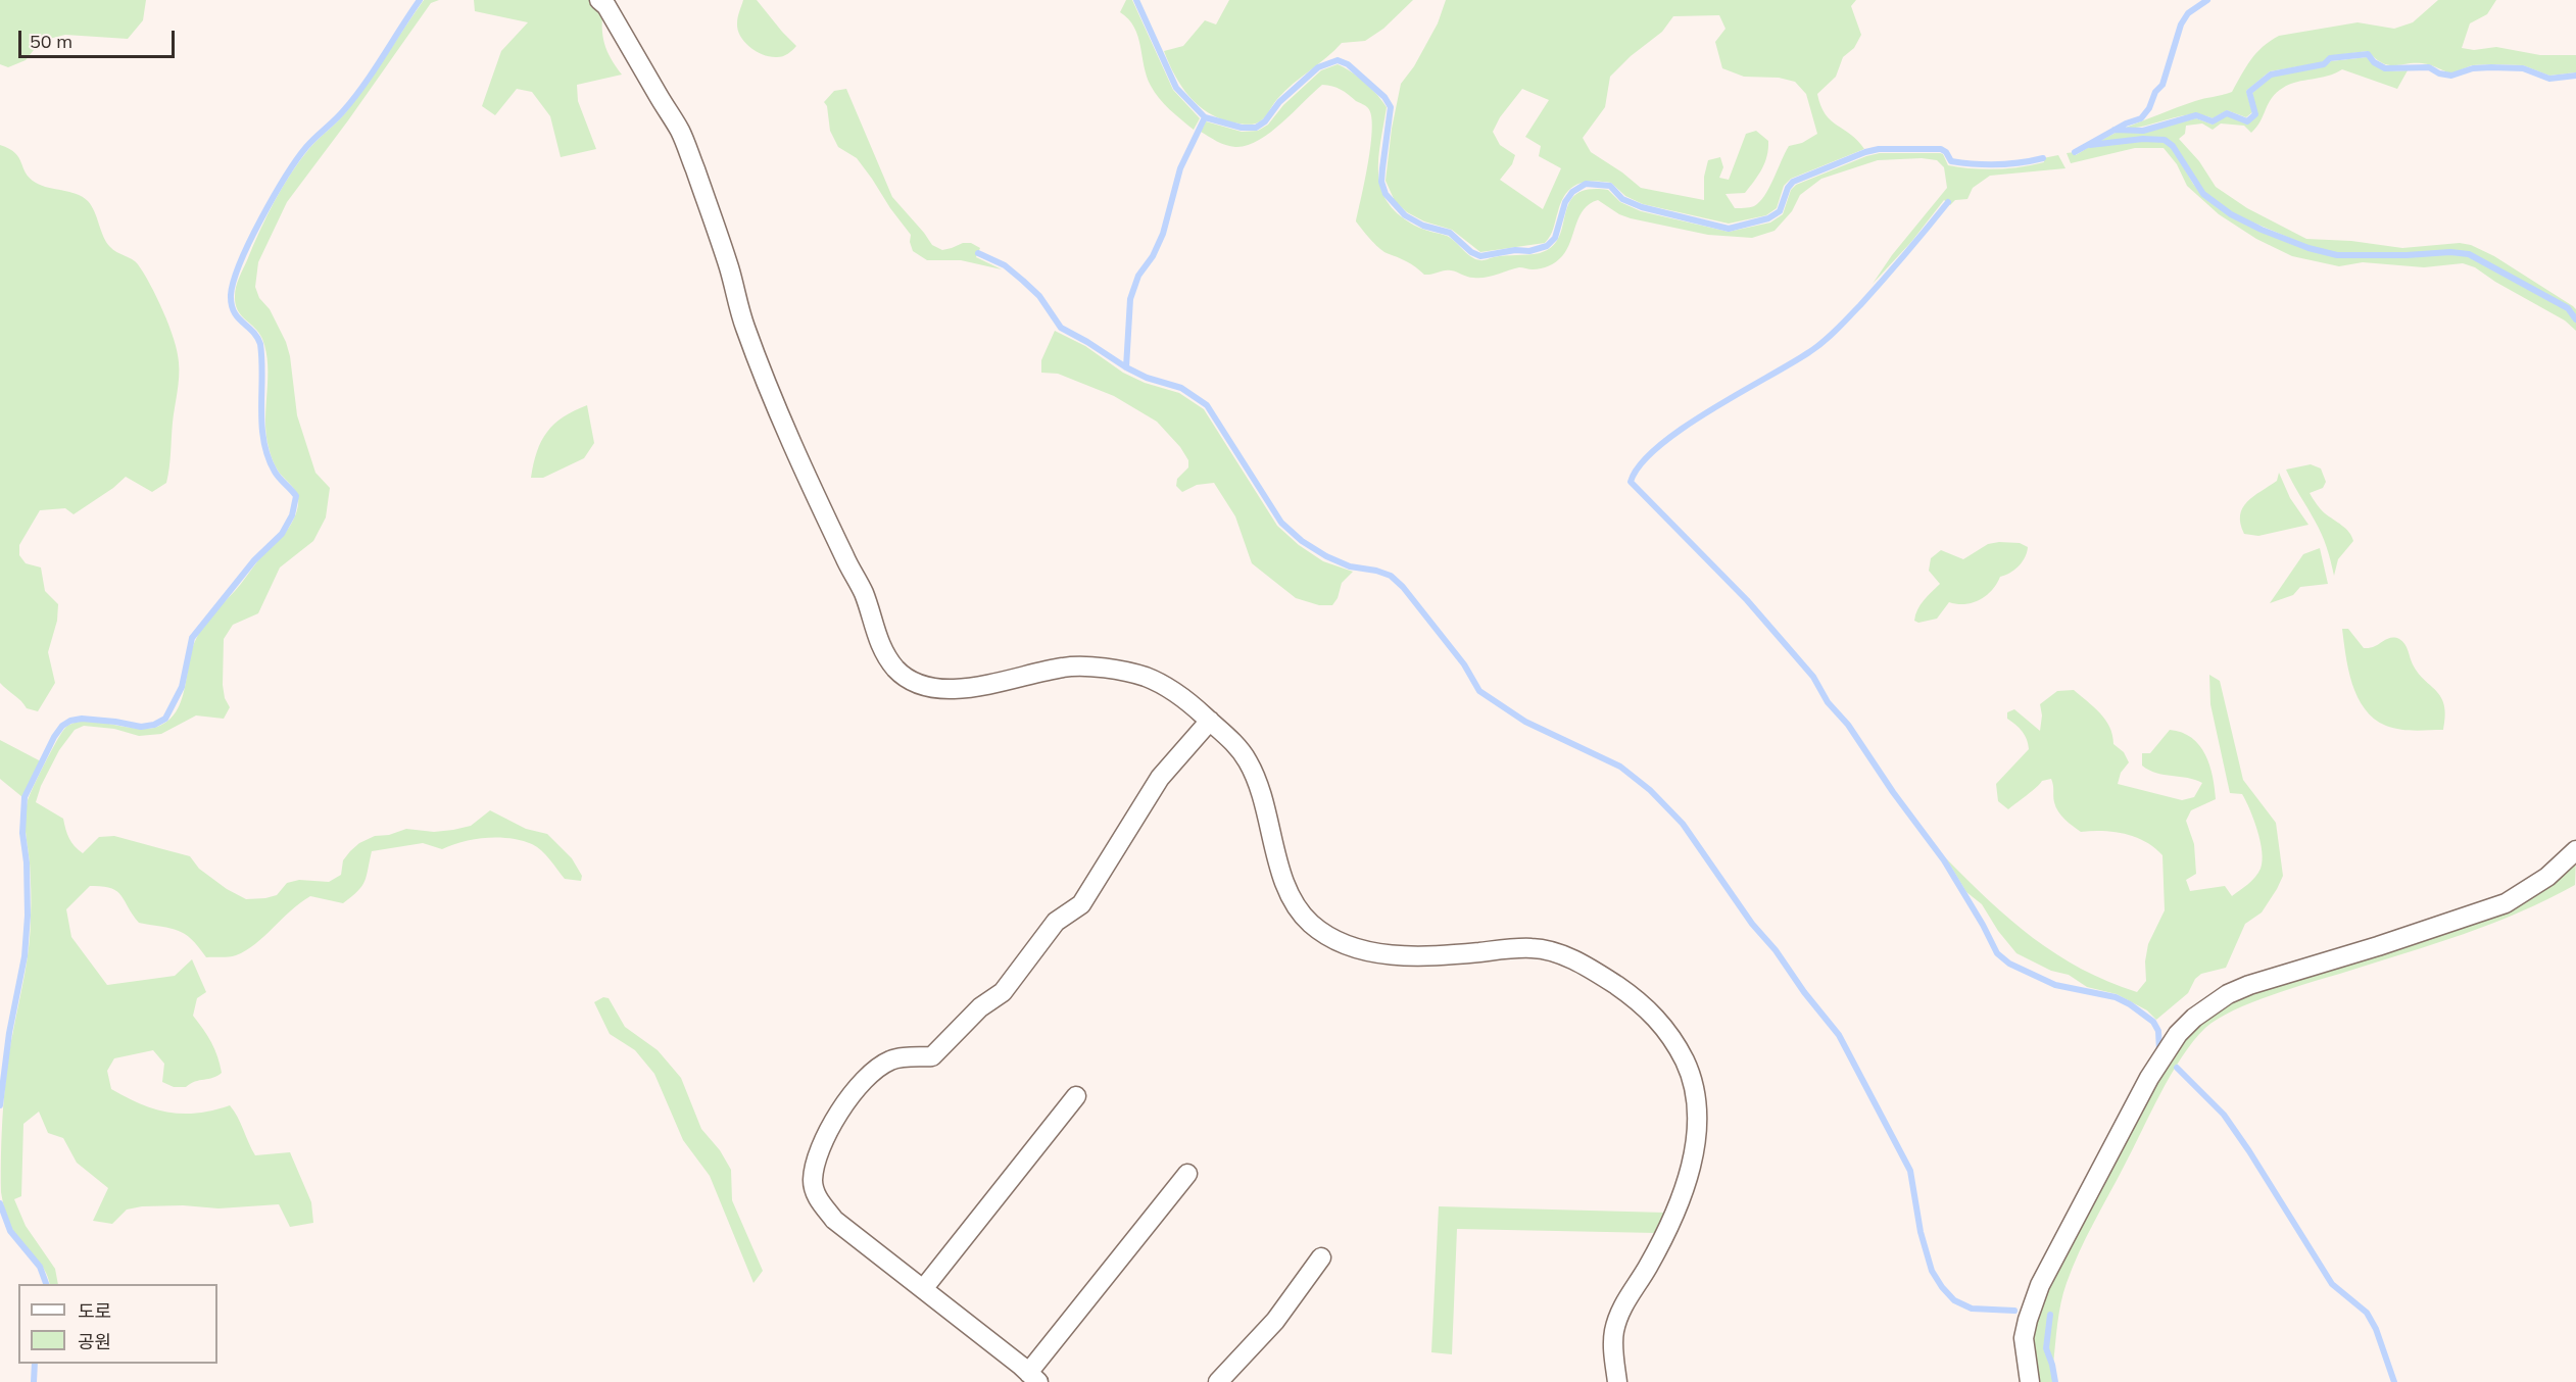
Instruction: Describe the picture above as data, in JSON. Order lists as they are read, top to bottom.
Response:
{
  "legend": ["도로", "공원"],
  "scale_bar": "50 m"
}
